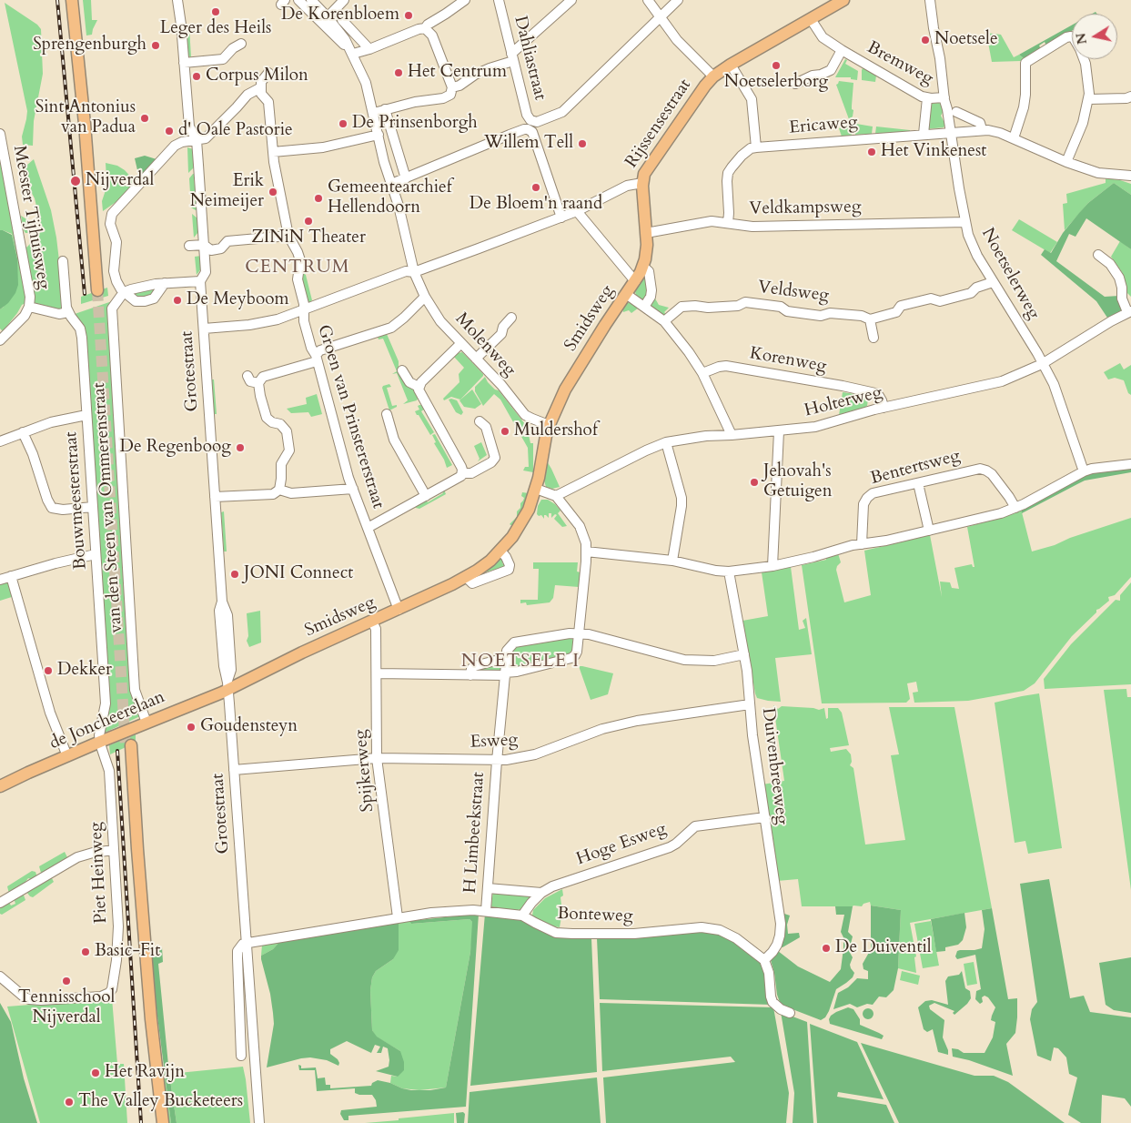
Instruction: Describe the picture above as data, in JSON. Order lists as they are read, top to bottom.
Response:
{
  "streets": {
    "main road": ["Rijssensestraat", "Smidsweg", "de Joncheerelaan"],
    "street": [
      "Dahliastraat",
      "Bremweg",
      "Ericaweg",
      "Veldkampsweg",
      "Meester Tijhuisweg",
      "Noetselerweg",
      "Veldsweg",
      "Molenweg",
      "Korenweg",
      "Grotestraat",
      "Holterweg",
      "Groen van Prinstererstraat",
      "Bentertsweg",
      "Bouwmeesterstraat",
      "van den Steen van Ommerenstraat",
      "Esweg",
      "Duivenbreeweg",
      "Spijkerweg",
      "H Limbeekstraat",
      "Hoge Esweg",
      "Piet Heinweg",
      "Bonteweg"
    ]
  },
  "crossings": [
    ["Dahliastraat", "Rijssensestraat"],
    ["Bremweg", "Rijssensestraat"],
    ["Bremweg", "Noetselerweg"],
    ["Rijssensestraat", "Smidsweg"],
    ["Rijssensestraat", "Molenweg"],
    ["Rijssensestraat", "Grotestraat"],
    ["Rijssensestraat", "Groen van Prinstererstraat"],
    ["Ericaweg", "Noetselerweg"],
    ["Veldkampsweg", "Noetselerweg"],
    ["Veldkampsweg", "Smidsweg"],
    ["Noetselerweg", "Veldsweg"],
    ["Noetselerweg", "Holterweg"],
    ["Smidsweg", "Molenweg"],
    ["Smidsweg", "Grotestraat"],
    ["Smidsweg", "Groen van Prinstererstraat"],
    ["Smidsweg", "de Joncheerelaan"],
    ["Smidsweg", "Spijkerweg"],
    ["Korenweg", "Holterweg"],
    ["Grotestraat", "de Joncheerelaan"],
    ["Grotestraat", "Esweg"],
    ["Grotestraat", "Bonteweg"],
    ["Bouwmeesterstraat", "de Joncheerelaan"],
    ["Bouwmeesterstraat", "Piet Heinweg"],
    ["van den Steen van Ommerenstraat", "de Joncheerelaan"],
    ["de Joncheerelaan", "Piet Heinweg"],
    ["Esweg", "Duivenbreeweg"],
    ["Esweg", "Spijkerweg"],
    ["Esweg", "H Limbeekstraat"],
    ["Duivenbreeweg", "Hoge Esweg"],
    ["Duivenbreeweg", "Bonteweg"],
    ["Spijkerweg", "Bonteweg"],
    ["H Limbeekstraat", "Hoge Esweg"],
    ["H Limbeekstraat", "Bonteweg"],
    ["Hoge Esweg", "Bonteweg"]
  ],
  "districts": ["CENTRUM", "NOETSELE I"],
  "places": [
    "Leger des Heils",
    "De Korenbloem",
    "Noetsele",
    "Sprengenburgh",
    "Noetselerborg",
    "Het Centrum",
    "Corpus Milon",
    "Sint Antonius van Padua",
    "De Prinsenborgh",
    "d' Oale Pastorie",
    "Willem Tell",
    "Het Vinkenest",
    "Nijverdal",
    "De Bloem'n raand",
    "Erik Neimeijer",
    "Gemeentearchief Hellendoorn",
    "ZINiN Theater",
    "De Meyboom",
    "Muldershof",
    "De Regenboog",
    "Jehovah's Getuigen",
    "JONI Connect",
    "Dekker",
    "Goudensteyn",
    "De Duiventil",
    "Basic-Fit",
    "Tennisschool Nijverdal",
    "Het Ravijn",
    "The Valley Bucketeers"
  ],
  "north": "left"
}
